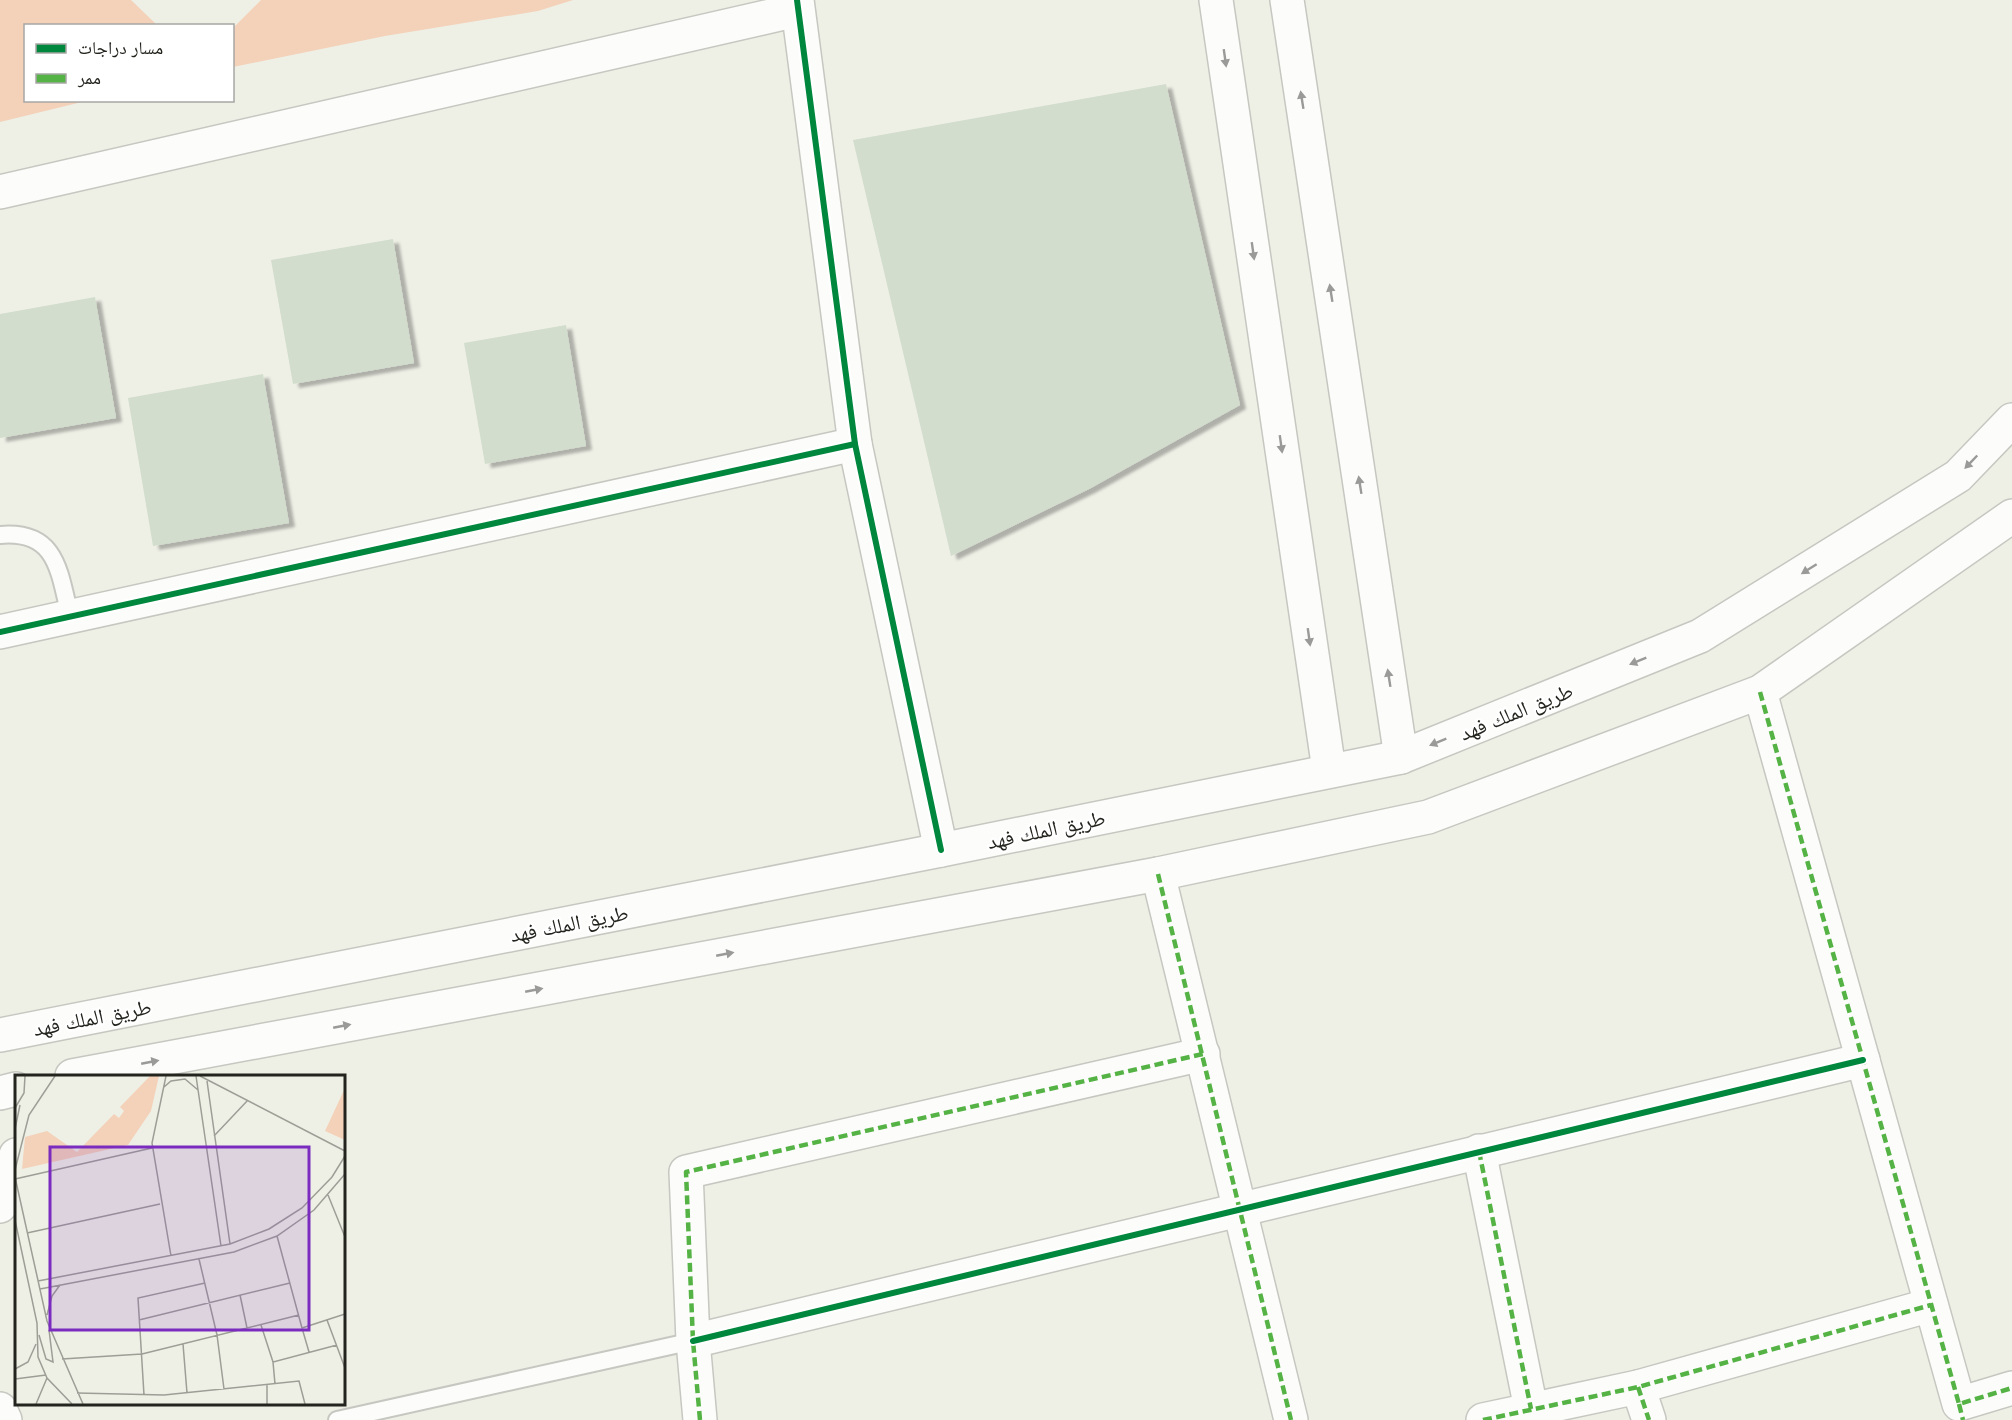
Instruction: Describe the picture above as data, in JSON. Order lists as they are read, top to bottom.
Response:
{
  "streets": {
    "street": ["طريق الملك فهد"]
  },
  "legend": ["مسار دراجات", "ممر"]
}
